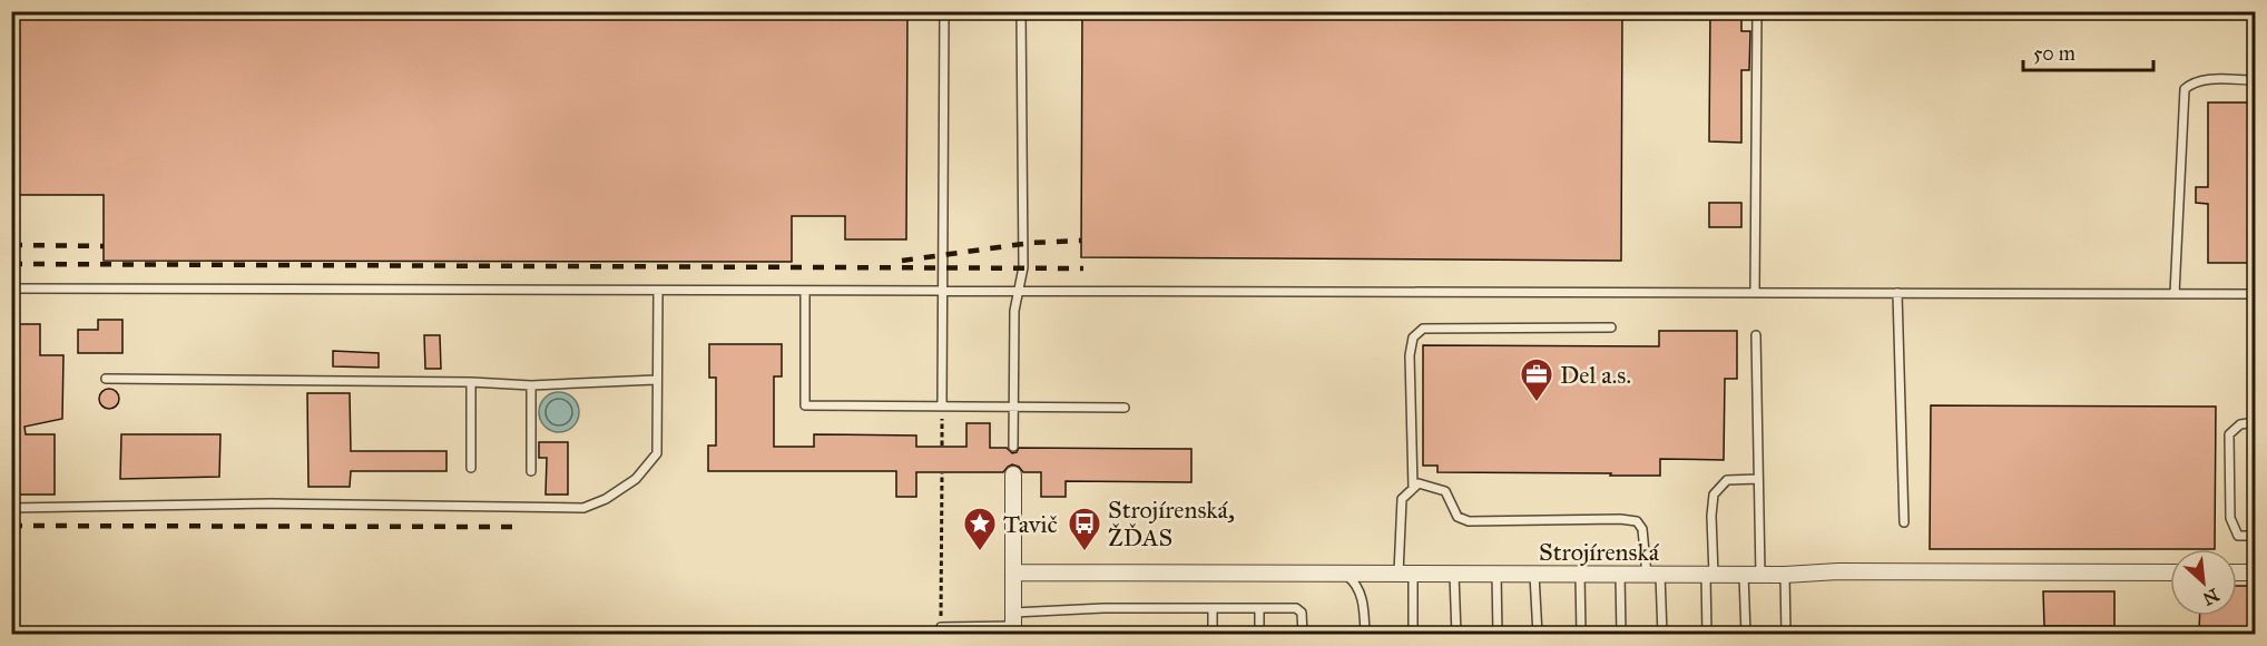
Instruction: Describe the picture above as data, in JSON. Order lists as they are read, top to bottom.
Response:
{
  "streets": {
    "street": ["Strojírenská"]
  },
  "places": {
    "office": ["Del a.s."],
    "place": ["Tavič"],
    "bus stop": ["Strojírenská, ŽĎAS"]
  },
  "scale_bar": "50 m",
  "north": "bottom right"
}
